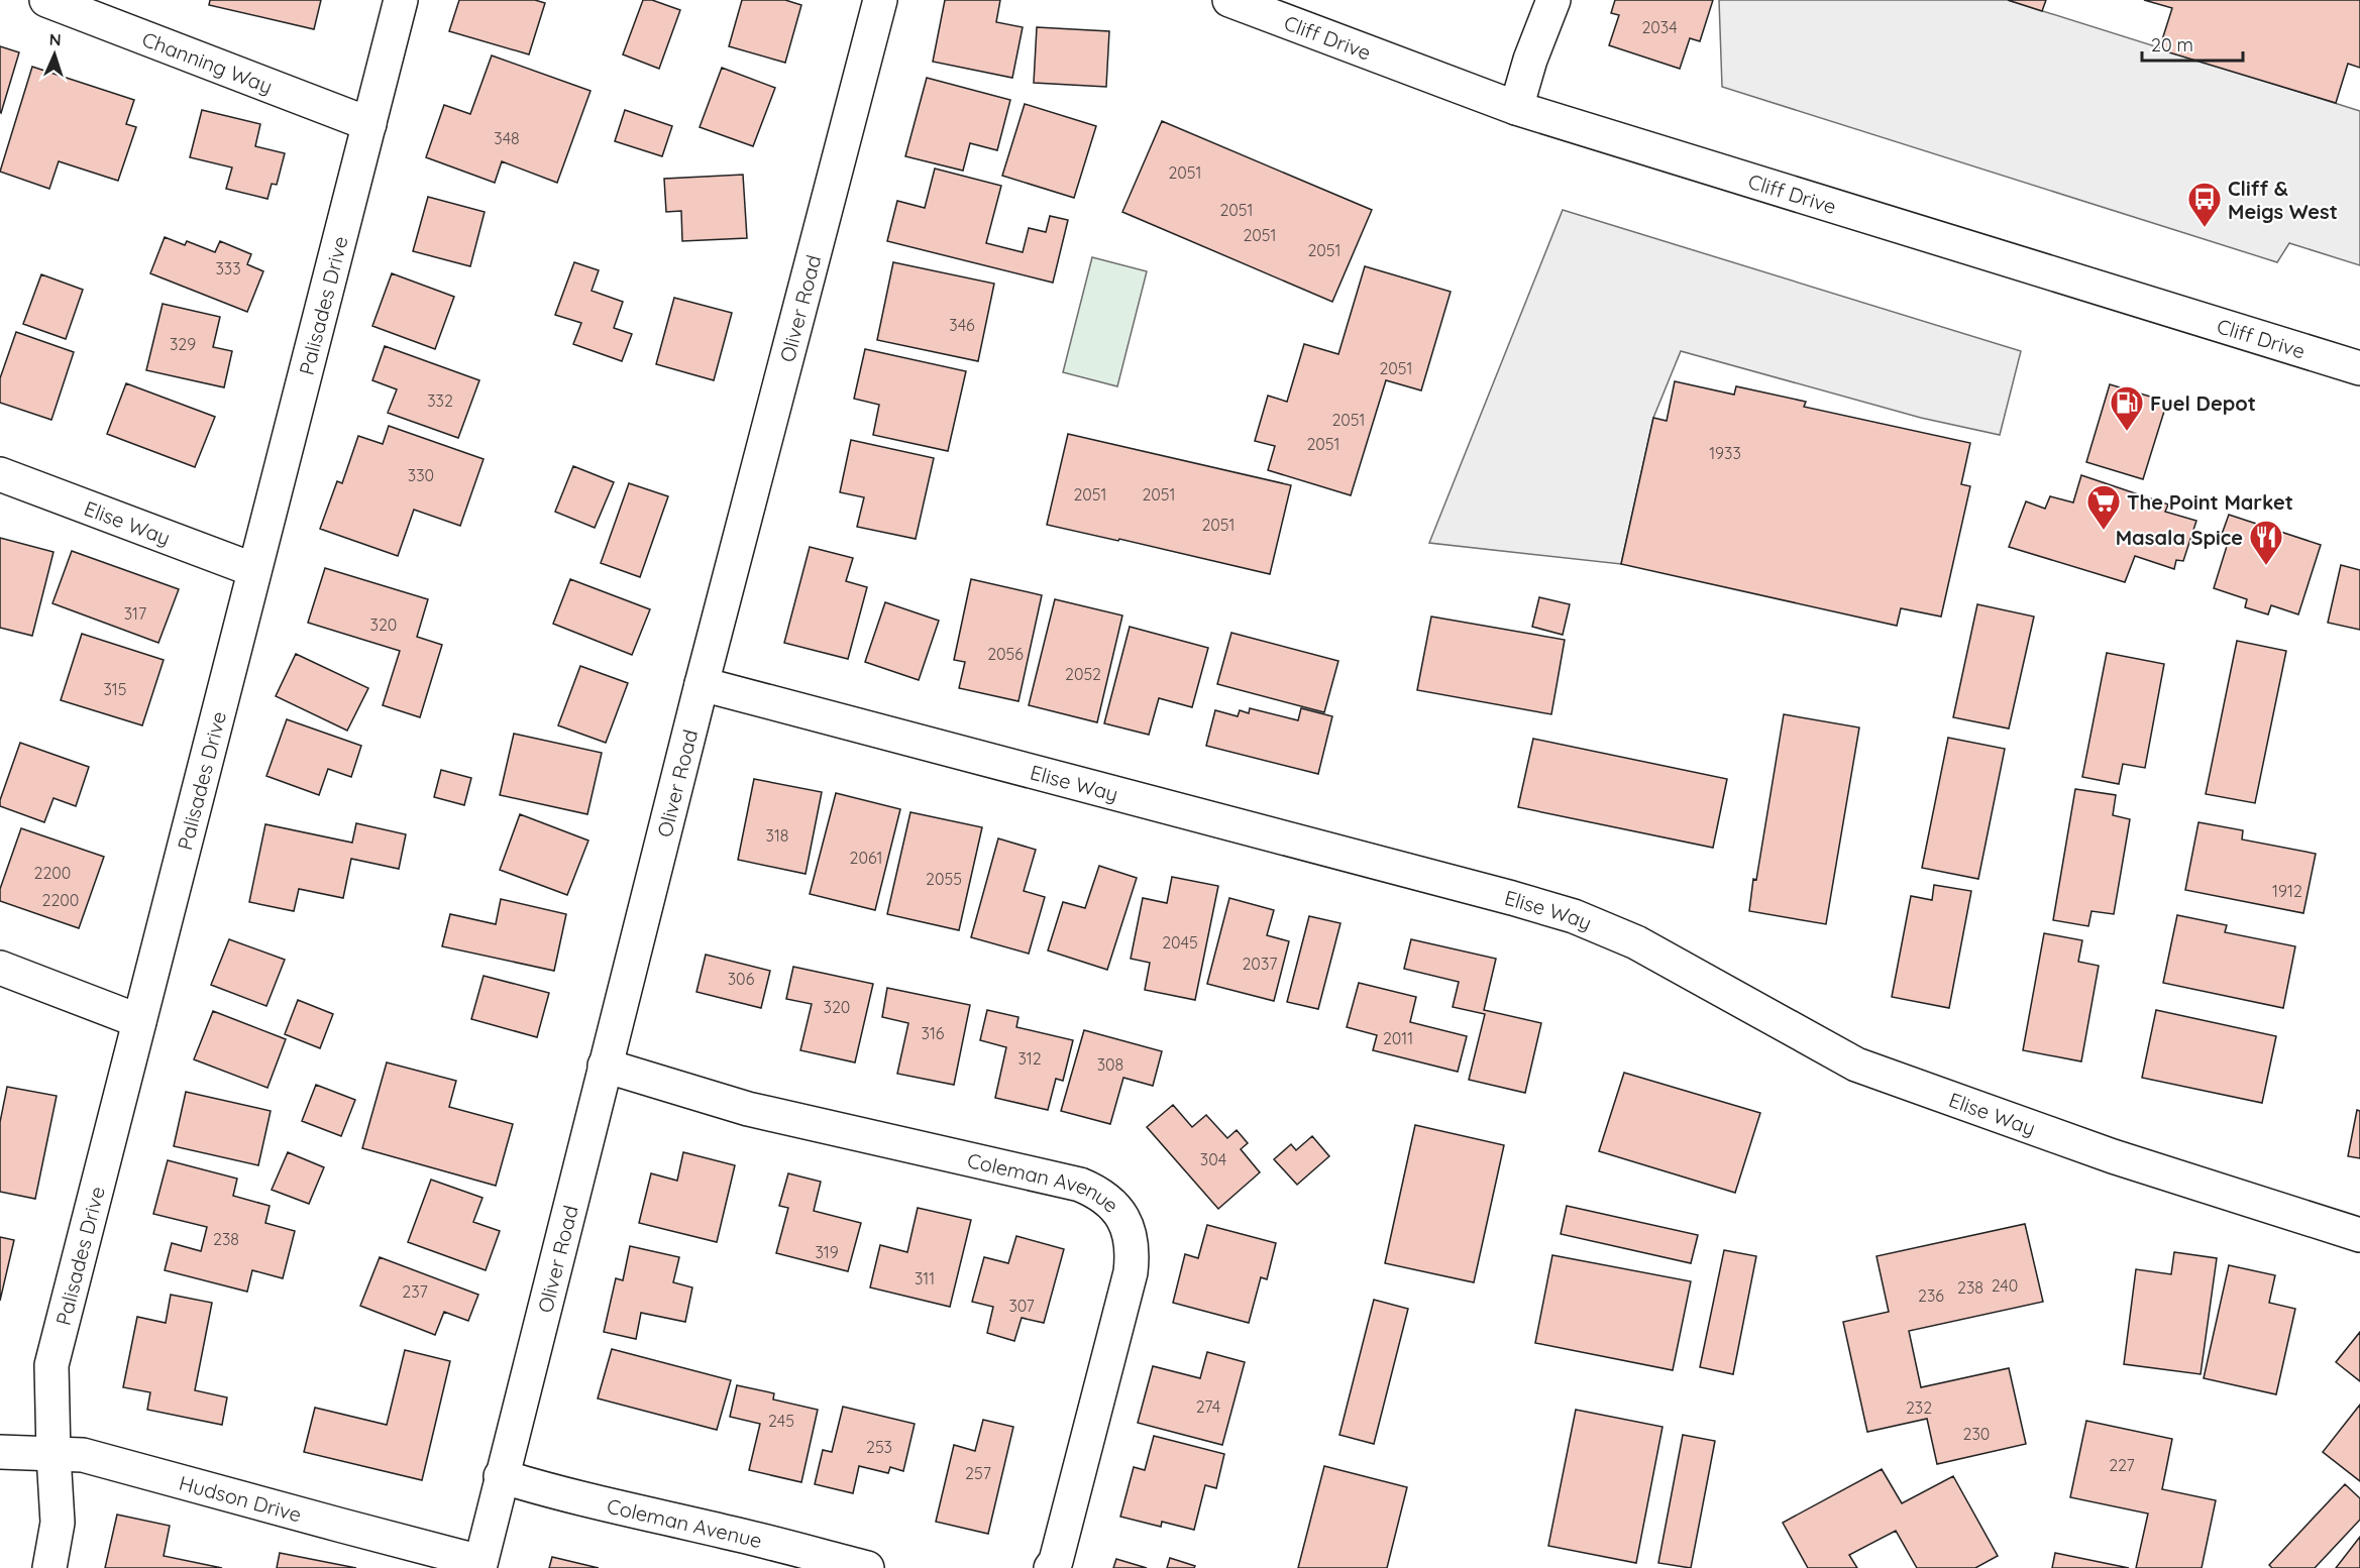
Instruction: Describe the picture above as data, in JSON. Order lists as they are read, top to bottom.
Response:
{
  "streets": {
    "street": [
      "Cliff Drive",
      "Channing Way",
      "Palisades Drive",
      "Oliver Road",
      "Elise Way",
      "Coleman Avenue",
      "Hudson Drive"
    ]
  },
  "crossings": [
    ["Channing Way", "Palisades Drive"],
    ["Palisades Drive", "Elise Way"],
    ["Palisades Drive", "Hudson Drive"],
    ["Oliver Road", "Elise Way"],
    ["Oliver Road", "Coleman Avenue"],
    ["Oliver Road", "Hudson Drive"]
  ],
  "places": {
    "bus stop": ["Cliff & Meigs West"],
    "fuel station": ["Fuel Depot"],
    "supermarket": ["The Point Market"],
    "restaurant": ["Masala Spice"]
  },
  "house_numbers": [
    "2034",
    "348",
    "2051",
    "2051",
    "2051",
    "2051",
    "333",
    "346",
    "329",
    "2051",
    "332",
    "2051",
    "2051",
    "1933",
    "330",
    "2051",
    "2051",
    "2051",
    "317",
    "320",
    "2056",
    "2052",
    "315",
    "318",
    "2061",
    "2200",
    "2055",
    "1912",
    "2200",
    "2045",
    "2037",
    "306",
    "320",
    "316",
    "2011",
    "312",
    "308",
    "304",
    "238",
    "319",
    "311",
    "240",
    "238",
    "237",
    "236",
    "307",
    "274",
    "232",
    "245",
    "230",
    "253",
    "227",
    "257"
  ],
  "scale_bar": "20 m",
  "north": "top"
}
